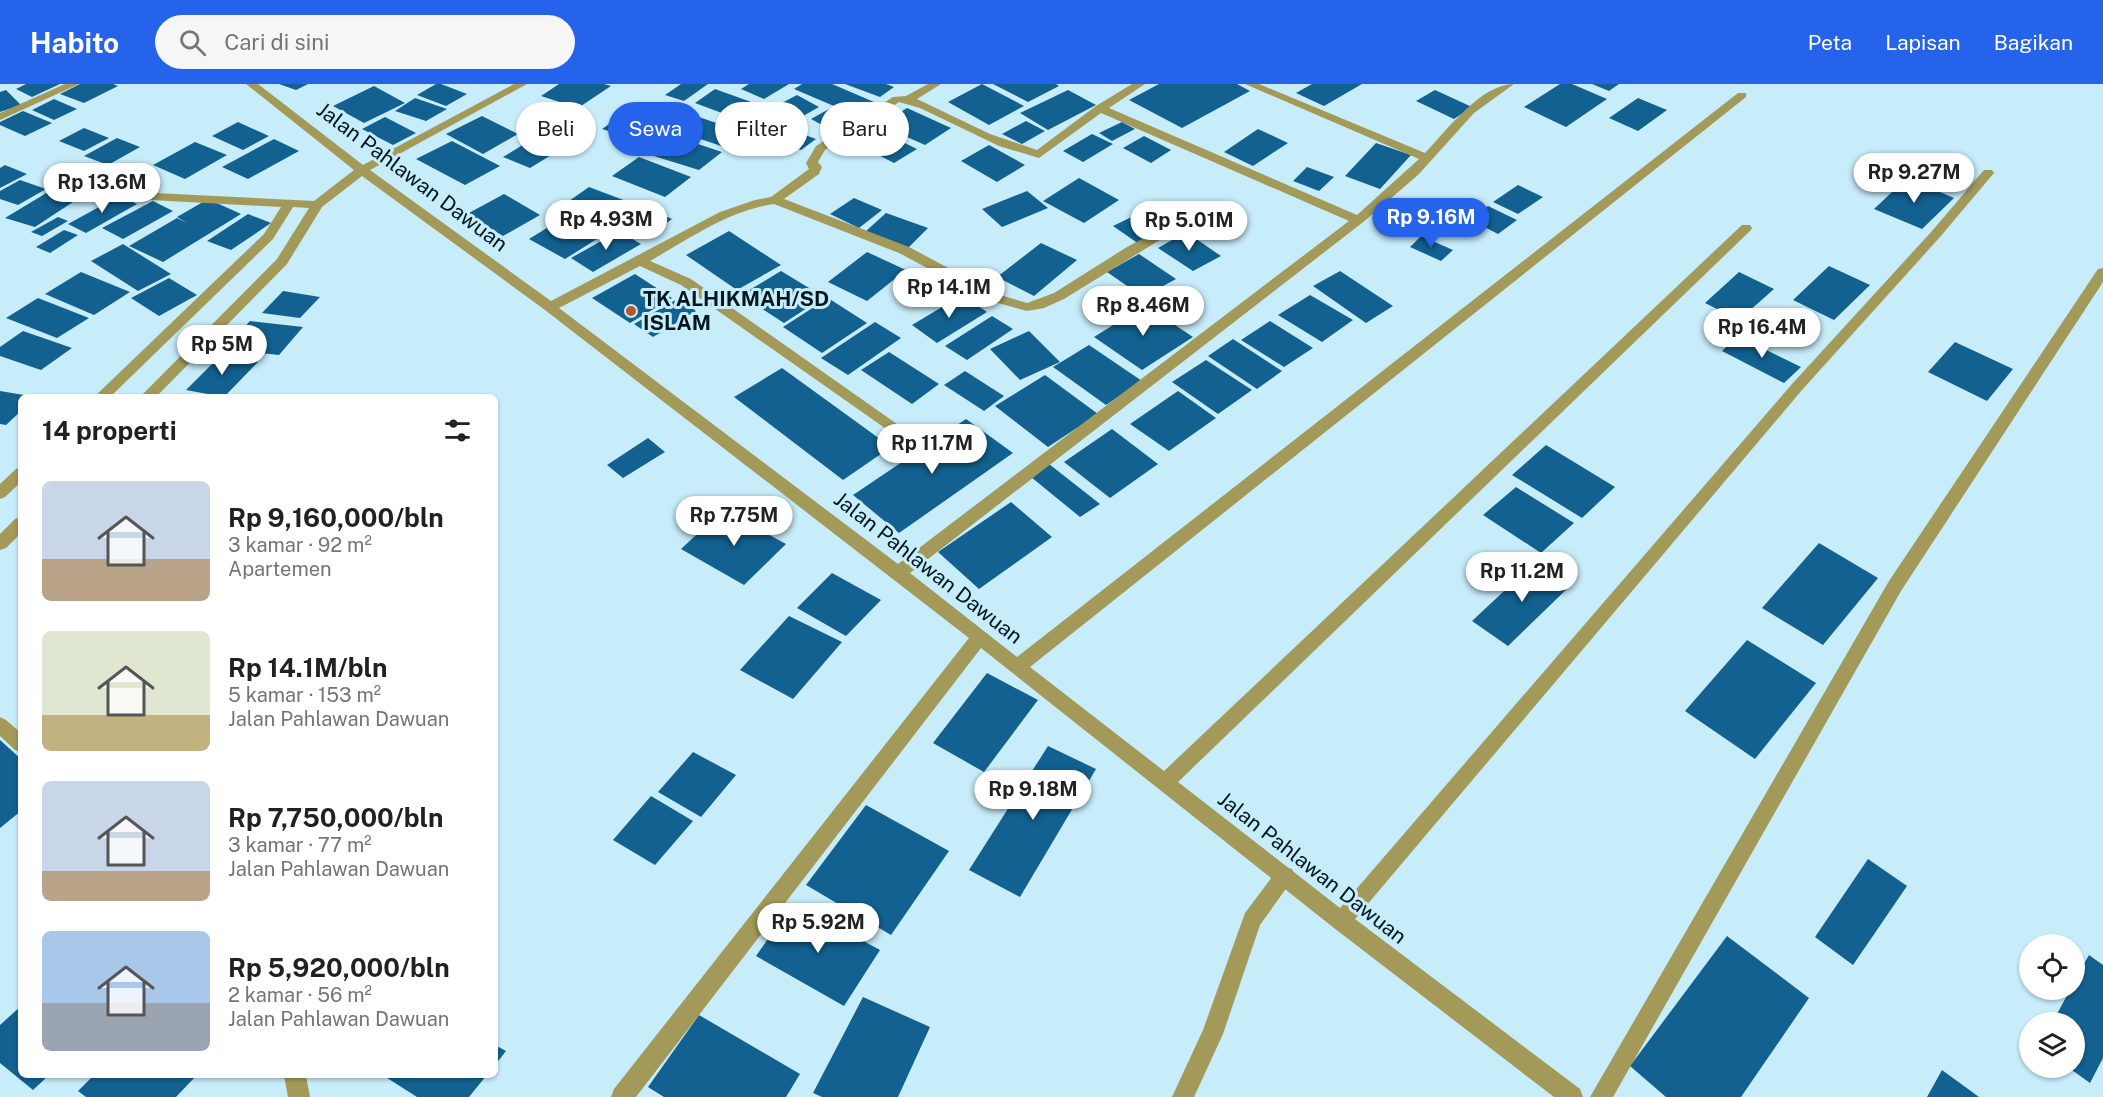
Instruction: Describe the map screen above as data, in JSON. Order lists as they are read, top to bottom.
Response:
{
  "streets": {
    "street": ["Jalan Pahlawan Dawuan"]
  },
  "places": ["TK ALHIKMAH/SD ISLAM"],
  "page": {
    "header": "Habito",
    "search": "Cari di sini",
    "nav": ["Peta", "Lapisan", "Bagikan"],
    "chip": [
      "Beli",
      "Sewa",
      "Filter",
      "Baru"
    ],
    "price": [
      "Rp 9.27M",
      "Rp 13.6M",
      "Rp 9.16M",
      "Rp 4.93M",
      "Rp 5.01M",
      "Rp 14.1M",
      "Rp 8.46M",
      "Rp 16.4M",
      "Rp 5M",
      "Rp 11.7M",
      "Rp 7.75M",
      "Rp 11.2M",
      "Rp 9.18M",
      "Rp 5.92M"
    ],
    "heading": "14 properti",
    "list": [
      {
        "name": "Rp 9,160,000/bln",
        "note": "3 kamar · 92 m² · Apartemen"
      },
      {
        "name": "Rp 14.1M/bln",
        "note": "5 kamar · 153 m² · Jalan Pahlawan Dawuan"
      },
      {
        "name": "Rp 7,750,000/bln",
        "note": "3 kamar · 77 m² · Jalan Pahlawan Dawuan"
      },
      {
        "name": "Rp 5,920,000/bln",
        "note": "2 kamar · 56 m² · Jalan Pahlawan Dawuan"
      }
    ]
  }
}
